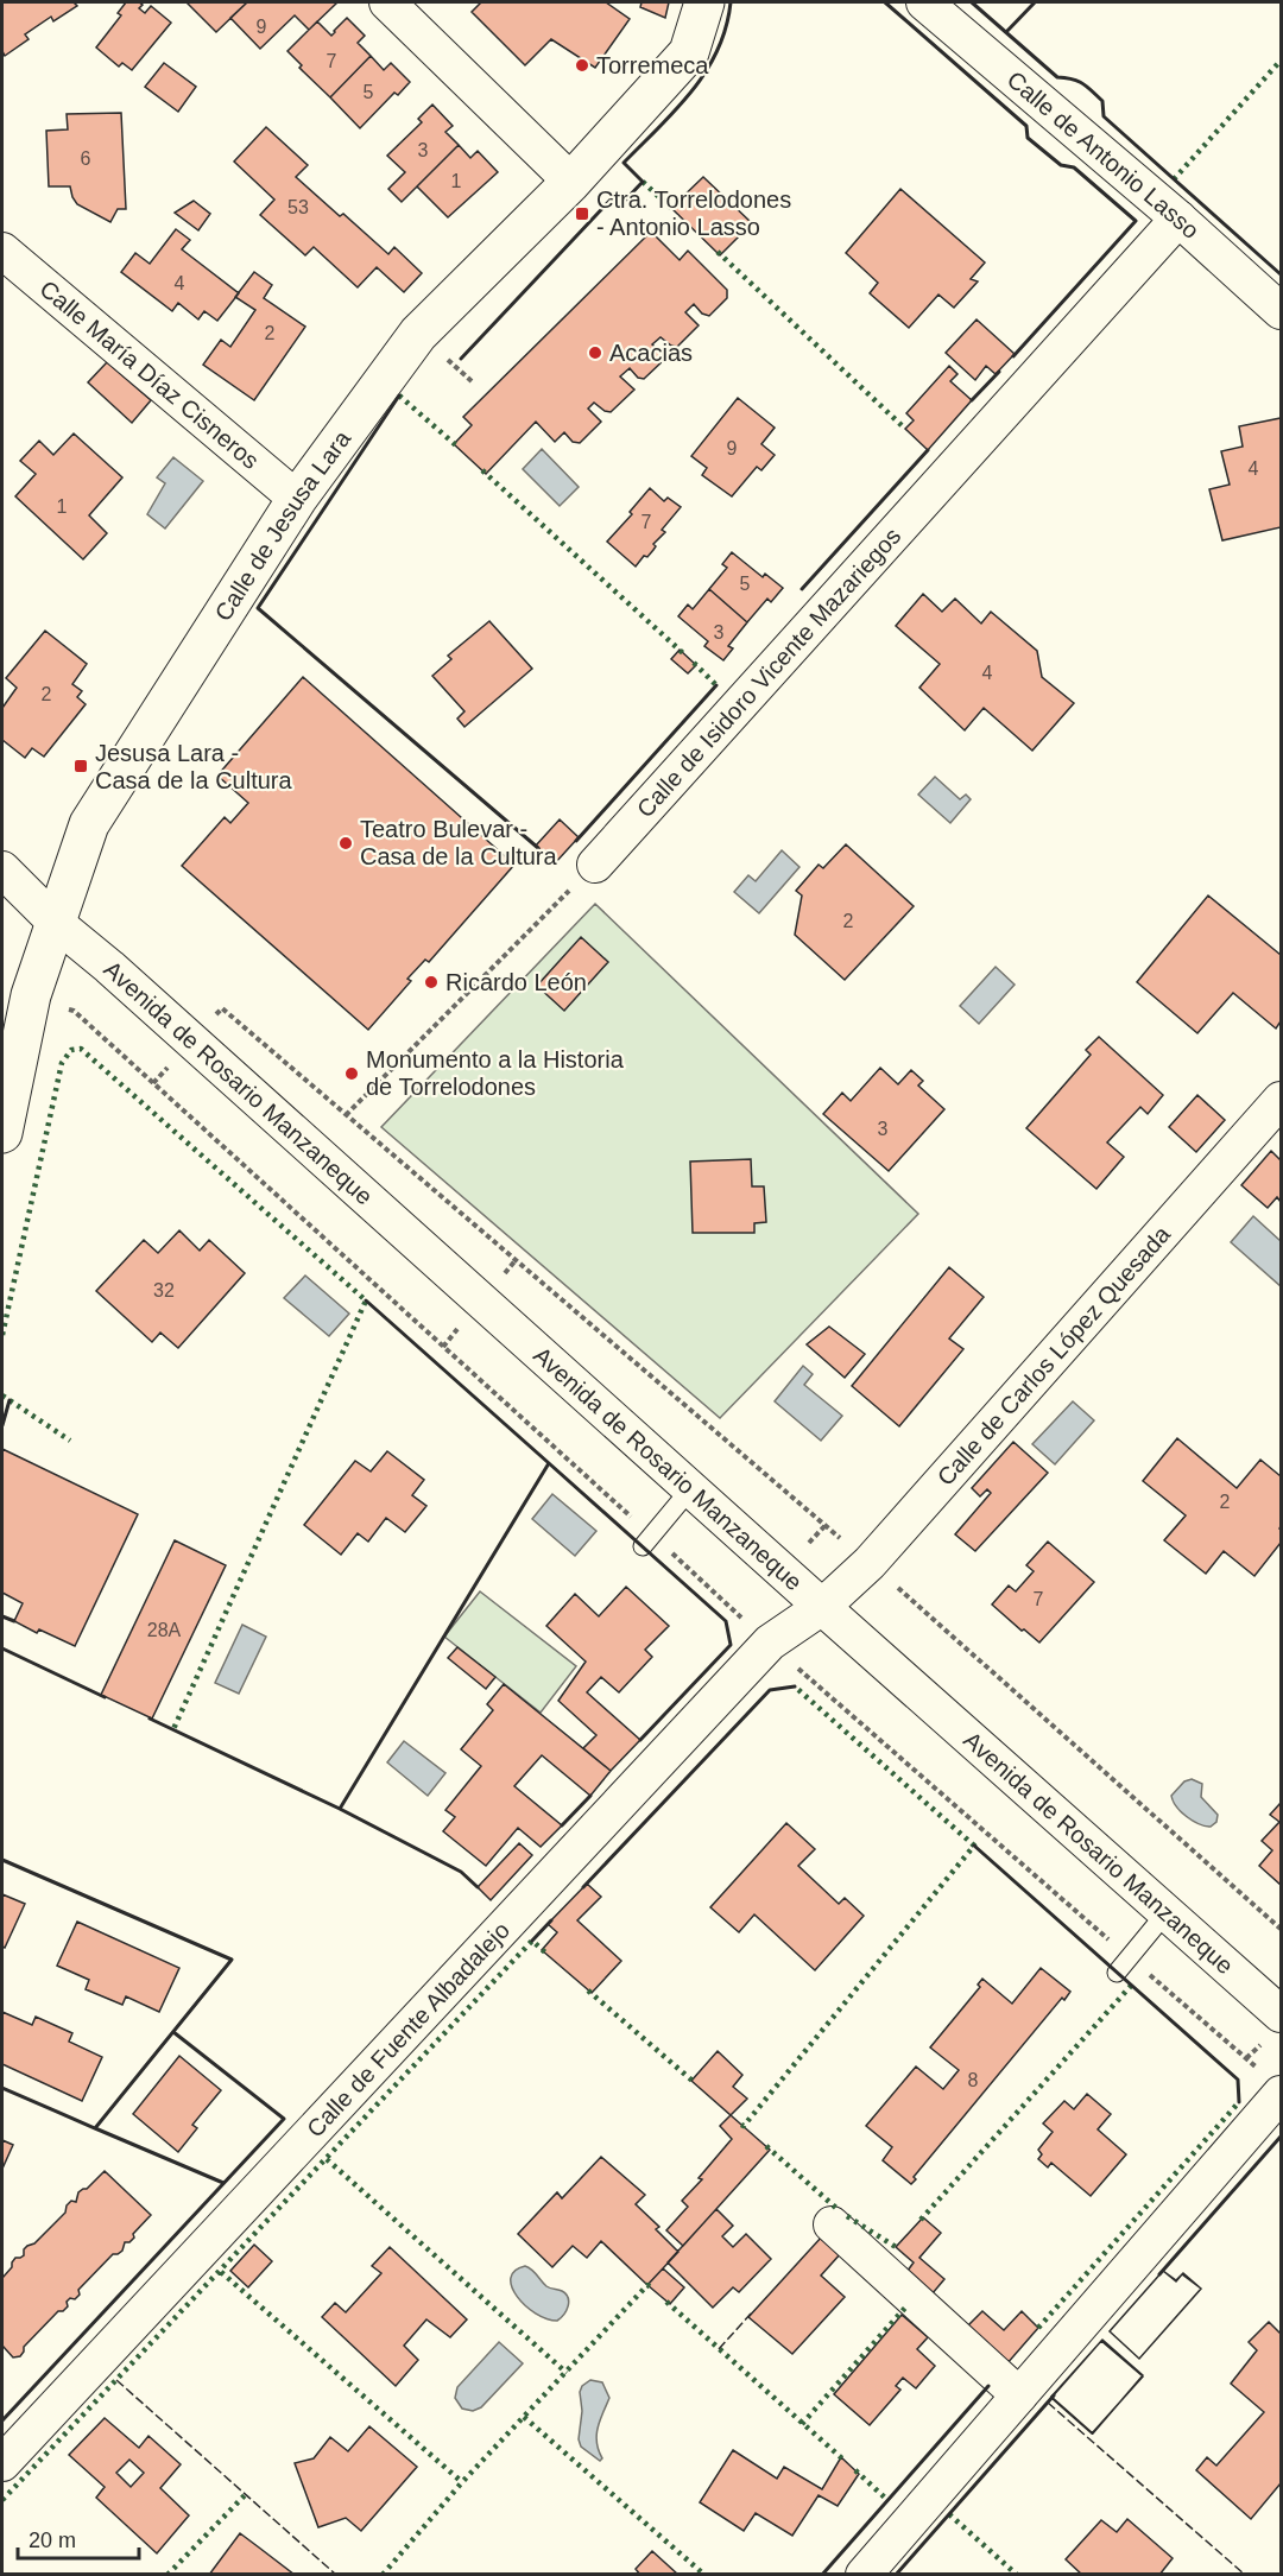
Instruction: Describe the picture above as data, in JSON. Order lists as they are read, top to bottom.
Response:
{
  "streets": {
    "main road": ["Calle de Jesusa Lara"],
    "street": [
      "Calle de Antonio Lasso",
      "Calle María Díaz Cisneros",
      "Calle de Isidoro Vicente Mazariegos",
      "Avenida de Rosario Manzaneque",
      "Calle de Carlos López Quesada",
      "Calle de Fuente Albadalejo"
    ]
  },
  "crossings": [
    ["Calle de Antonio Lasso", "Calle de Isidoro Vicente Mazariegos"],
    ["Calle María Díaz Cisneros", "Calle de Jesusa Lara"],
    ["Calle de Jesusa Lara", "Avenida de Rosario Manzaneque"],
    ["Avenida de Rosario Manzaneque", "Calle de Carlos López Quesada"],
    ["Avenida de Rosario Manzaneque", "Calle de Fuente Albadalejo"],
    ["Calle de Carlos López Quesada", "Calle de Fuente Albadalejo"]
  ],
  "places": {
    "other": [
      "Torremeca",
      "Acacias",
      "Teatro Bulevar - Casa de la Cultura",
      "Ricardo León",
      "Monumento a la Historia de Torrelodones"
    ],
    "transit": ["Ctra. Torrelodones - Antonio Lasso", "Jesusa Lara - Casa de la Cultura"]
  },
  "house_numbers": [
    "9",
    "7",
    "5",
    "3",
    "6",
    "1",
    "53",
    "4",
    "2",
    "9",
    "4",
    "1",
    "7",
    "5",
    "3",
    "4",
    "2",
    "2",
    "3",
    "32",
    "2",
    "7",
    "28A",
    "8"
  ],
  "scale_bar": "20 m"
}
